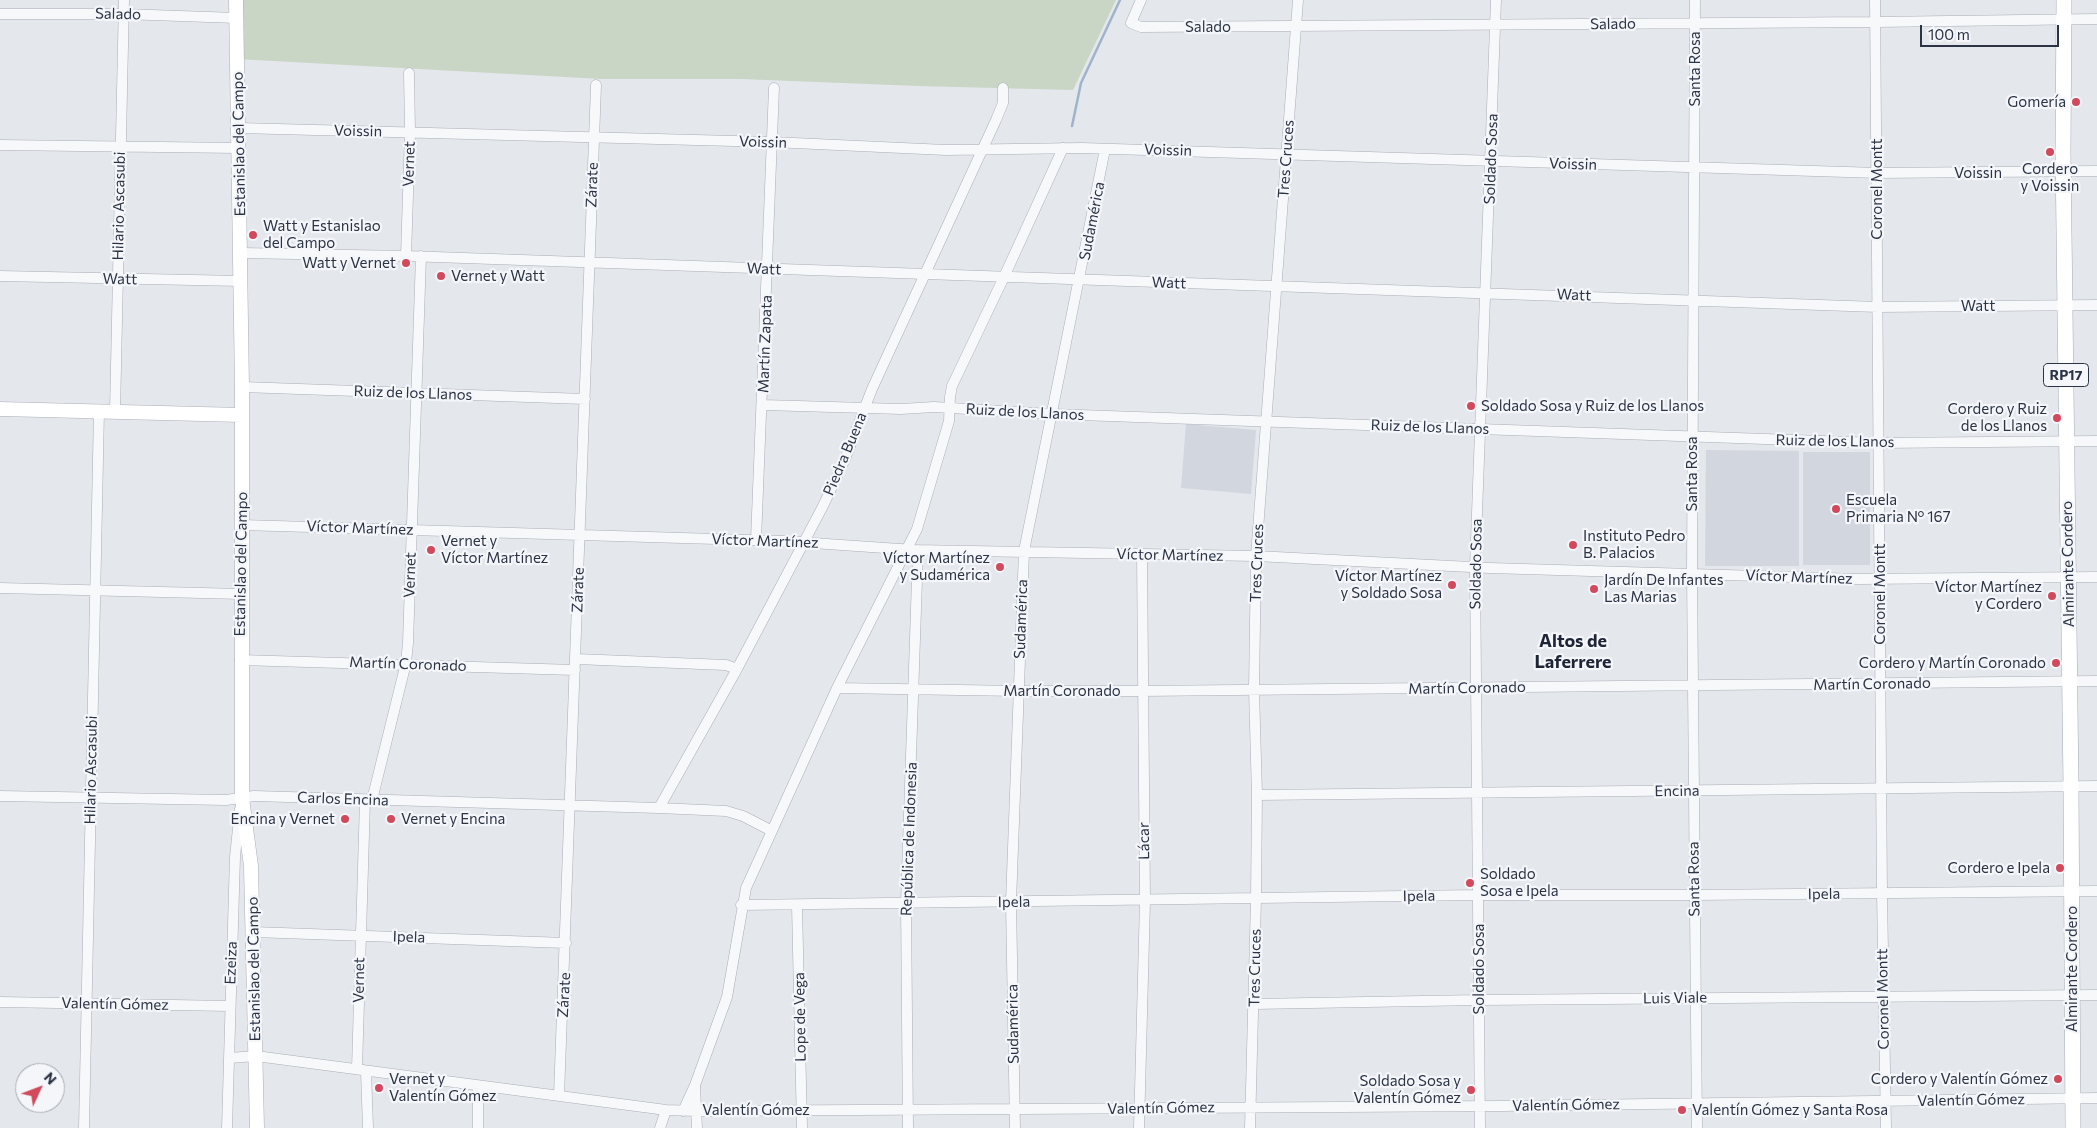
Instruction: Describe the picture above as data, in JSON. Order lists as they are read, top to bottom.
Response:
{
  "streets": {
    "main road": ["RP17", "Almirante Cordero"],
    "street": [
      "Salado",
      "Santa Rosa",
      "Voissin",
      "Estanislao del Campo",
      "Tres Cruces",
      "Soldado Sosa",
      "Vernet",
      "Zárate",
      "Coronel Montt",
      "Hilario Ascasubi",
      "Sudamérica",
      "Watt",
      "Martín Zapata",
      "Ruiz de los Llanos",
      "Piedra Buena",
      "Víctor Martínez",
      "Martín Coronado",
      "Encina",
      "Carlos Encina",
      "República de Indonesia",
      "Lácar",
      "Ipela",
      "Ezeiza",
      "Luis Viale",
      "Valentín Gómez",
      "Lope de Vega"
    ]
  },
  "crossings": [
    ["Salado", "Santa Rosa"],
    ["Salado", "Estanislao del Campo"],
    ["Salado", "Tres Cruces"],
    ["Salado", "Soldado Sosa"],
    ["Salado", "Coronel Montt"],
    ["Salado", "Hilario Ascasubi"],
    ["Salado", "Almirante Cordero"],
    ["Santa Rosa", "Voissin"],
    ["Santa Rosa", "Watt"],
    ["Santa Rosa", "Ruiz de los Llanos"],
    ["Santa Rosa", "Víctor Martínez"],
    ["Santa Rosa", "Martín Coronado"],
    ["Santa Rosa", "Encina"],
    ["Santa Rosa", "Ipela"],
    ["Santa Rosa", "Luis Viale"],
    ["Santa Rosa", "Valentín Gómez"],
    ["Voissin", "Estanislao del Campo"],
    ["Voissin", "Tres Cruces"],
    ["Voissin", "Soldado Sosa"],
    ["Voissin", "Vernet"],
    ["Voissin", "Zárate"],
    ["Voissin", "Coronel Montt"],
    ["Voissin", "Sudamérica"],
    ["Voissin", "Martín Zapata"],
    ["Voissin", "Piedra Buena"],
    ["Voissin", "Almirante Cordero"],
    ["Estanislao del Campo", "Watt"],
    ["Estanislao del Campo", "Ruiz de los Llanos"],
    ["Estanislao del Campo", "Víctor Martínez"],
    ["Estanislao del Campo", "Martín Coronado"],
    ["Estanislao del Campo", "Carlos Encina"],
    ["Estanislao del Campo", "Ipela"],
    ["Estanislao del Campo", "Ezeiza"],
    ["Estanislao del Campo", "Valentín Gómez"],
    ["Tres Cruces", "Watt"],
    ["Tres Cruces", "Ruiz de los Llanos"],
    ["Tres Cruces", "Víctor Martínez"],
    ["Tres Cruces", "Martín Coronado"],
    ["Tres Cruces", "Encina"],
    ["Tres Cruces", "Ipela"],
    ["Tres Cruces", "Luis Viale"],
    ["Tres Cruces", "Valentín Gómez"],
    ["Soldado Sosa", "Watt"],
    ["Soldado Sosa", "Ruiz de los Llanos"],
    ["Soldado Sosa", "Víctor Martínez"],
    ["Soldado Sosa", "Martín Coronado"],
    ["Soldado Sosa", "Encina"],
    ["Soldado Sosa", "Ipela"],
    ["Soldado Sosa", "Luis Viale"],
    ["Soldado Sosa", "Valentín Gómez"],
    ["Vernet", "Watt"],
    ["Vernet", "Ruiz de los Llanos"],
    ["Vernet", "Víctor Martínez"],
    ["Vernet", "Martín Coronado"],
    ["Vernet", "Carlos Encina"],
    ["Vernet", "Ipela"],
    ["Vernet", "Valentín Gómez"],
    ["Zárate", "Watt"],
    ["Zárate", "Ruiz de los Llanos"],
    ["Zárate", "Víctor Martínez"],
    ["Zárate", "Martín Coronado"],
    ["Zárate", "Carlos Encina"],
    ["Zárate", "Ipela"],
    ["Zárate", "Valentín Gómez"],
    ["Coronel Montt", "Watt"],
    ["Coronel Montt", "Ruiz de los Llanos"],
    ["Coronel Montt", "Víctor Martínez"],
    ["Coronel Montt", "Martín Coronado"],
    ["Coronel Montt", "Encina"],
    ["Coronel Montt", "Ipela"],
    ["Coronel Montt", "Luis Viale"],
    ["Coronel Montt", "Valentín Gómez"],
    ["Hilario Ascasubi", "Watt"],
    ["Hilario Ascasubi", "Carlos Encina"],
    ["Hilario Ascasubi", "Valentín Gómez"],
    ["Sudamérica", "Watt"],
    ["Sudamérica", "Ruiz de los Llanos"],
    ["Sudamérica", "Víctor Martínez"],
    ["Sudamérica", "Martín Coronado"],
    ["Sudamérica", "Ipela"],
    ["Sudamérica", "Valentín Gómez"],
    ["Watt", "Martín Zapata"],
    ["Watt", "Piedra Buena"],
    ["Watt", "Almirante Cordero"],
    ["Martín Zapata", "Ruiz de los Llanos"],
    ["Martín Zapata", "Víctor Martínez"],
    ["Ruiz de los Llanos", "Piedra Buena"],
    ["Ruiz de los Llanos", "Almirante Cordero"],
    ["Piedra Buena", "Víctor Martínez"],
    ["Piedra Buena", "Martín Coronado"],
    ["Piedra Buena", "Carlos Encina"],
    ["Víctor Martínez", "Almirante Cordero"],
    ["Víctor Martínez", "República de Indonesia"],
    ["Víctor Martínez", "Lácar"],
    ["Almirante Cordero", "Martín Coronado"],
    ["Almirante Cordero", "Encina"],
    ["Almirante Cordero", "Ipela"],
    ["Almirante Cordero", "Luis Viale"],
    ["Almirante Cordero", "Valentín Gómez"],
    ["Martín Coronado", "República de Indonesia"],
    ["Martín Coronado", "Lácar"],
    ["Carlos Encina", "Ezeiza"],
    ["República de Indonesia", "Ipela"],
    ["República de Indonesia", "Valentín Gómez"],
    ["Lácar", "Ipela"],
    ["Lácar", "Valentín Gómez"],
    ["Ipela", "Lope de Vega"],
    ["Ezeiza", "Valentín Gómez"],
    ["Valentín Gómez", "Lope de Vega"]
  ],
  "districts": ["Altos de Laferrere"],
  "places": [
    "Gomería",
    "Cordero y Voissin",
    "Watt y Estanislao del Campo",
    "Watt y Vernet",
    "Vernet y Watt",
    "Soldado Sosa y Ruiz de los Llanos",
    "Cordero y Ruiz de los Llanos",
    "Escuela Primaria Nº 167",
    "Instituto Pedro B. Palacios",
    "Vernet y Víctor Martínez",
    "Víctor Martínez y Sudamérica",
    "Víctor Martínez y Soldado Sosa",
    "Jardín De Infantes Las Marias",
    "Víctor Martínez y Cordero",
    "Cordero y Martín Coronado",
    "Encina y Vernet",
    "Vernet y Encina",
    "Cordero e Ipela",
    "Soldado Sosa e Ipela",
    "Cordero y Valentín Gómez",
    "Vernet y Valentín Gómez",
    "Soldado Sosa y Valentín Gómez",
    "Valentín Gómez y Santa Rosa"
  ],
  "scale_bar": "100 m",
  "north": "top right"
}
